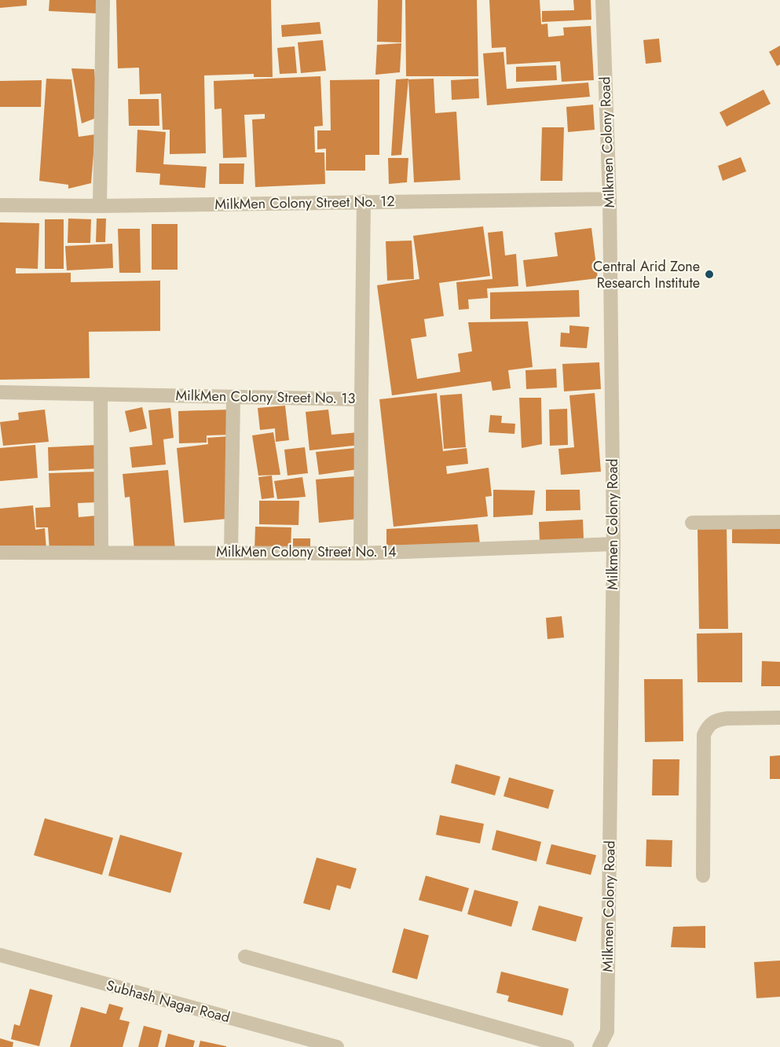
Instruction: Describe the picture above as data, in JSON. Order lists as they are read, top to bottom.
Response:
{
  "streets": {
    "street": [
      "Milkmen Colony Road",
      "MilkMen Colony Street No. 12",
      "MilkMen Colony Street No. 13",
      "MilkMen Colony Street No. 14",
      "Subhash Nagar Road"
    ]
  },
  "crossings": [
    ["Milkmen Colony Road", "MilkMen Colony Street No. 12"],
    ["Milkmen Colony Road", "MilkMen Colony Street No. 14"],
    ["MilkMen Colony Street No. 12", "MilkMen Colony Street No. 13"]
  ],
  "places": ["Central Arid Zone Research Institute"]
}
